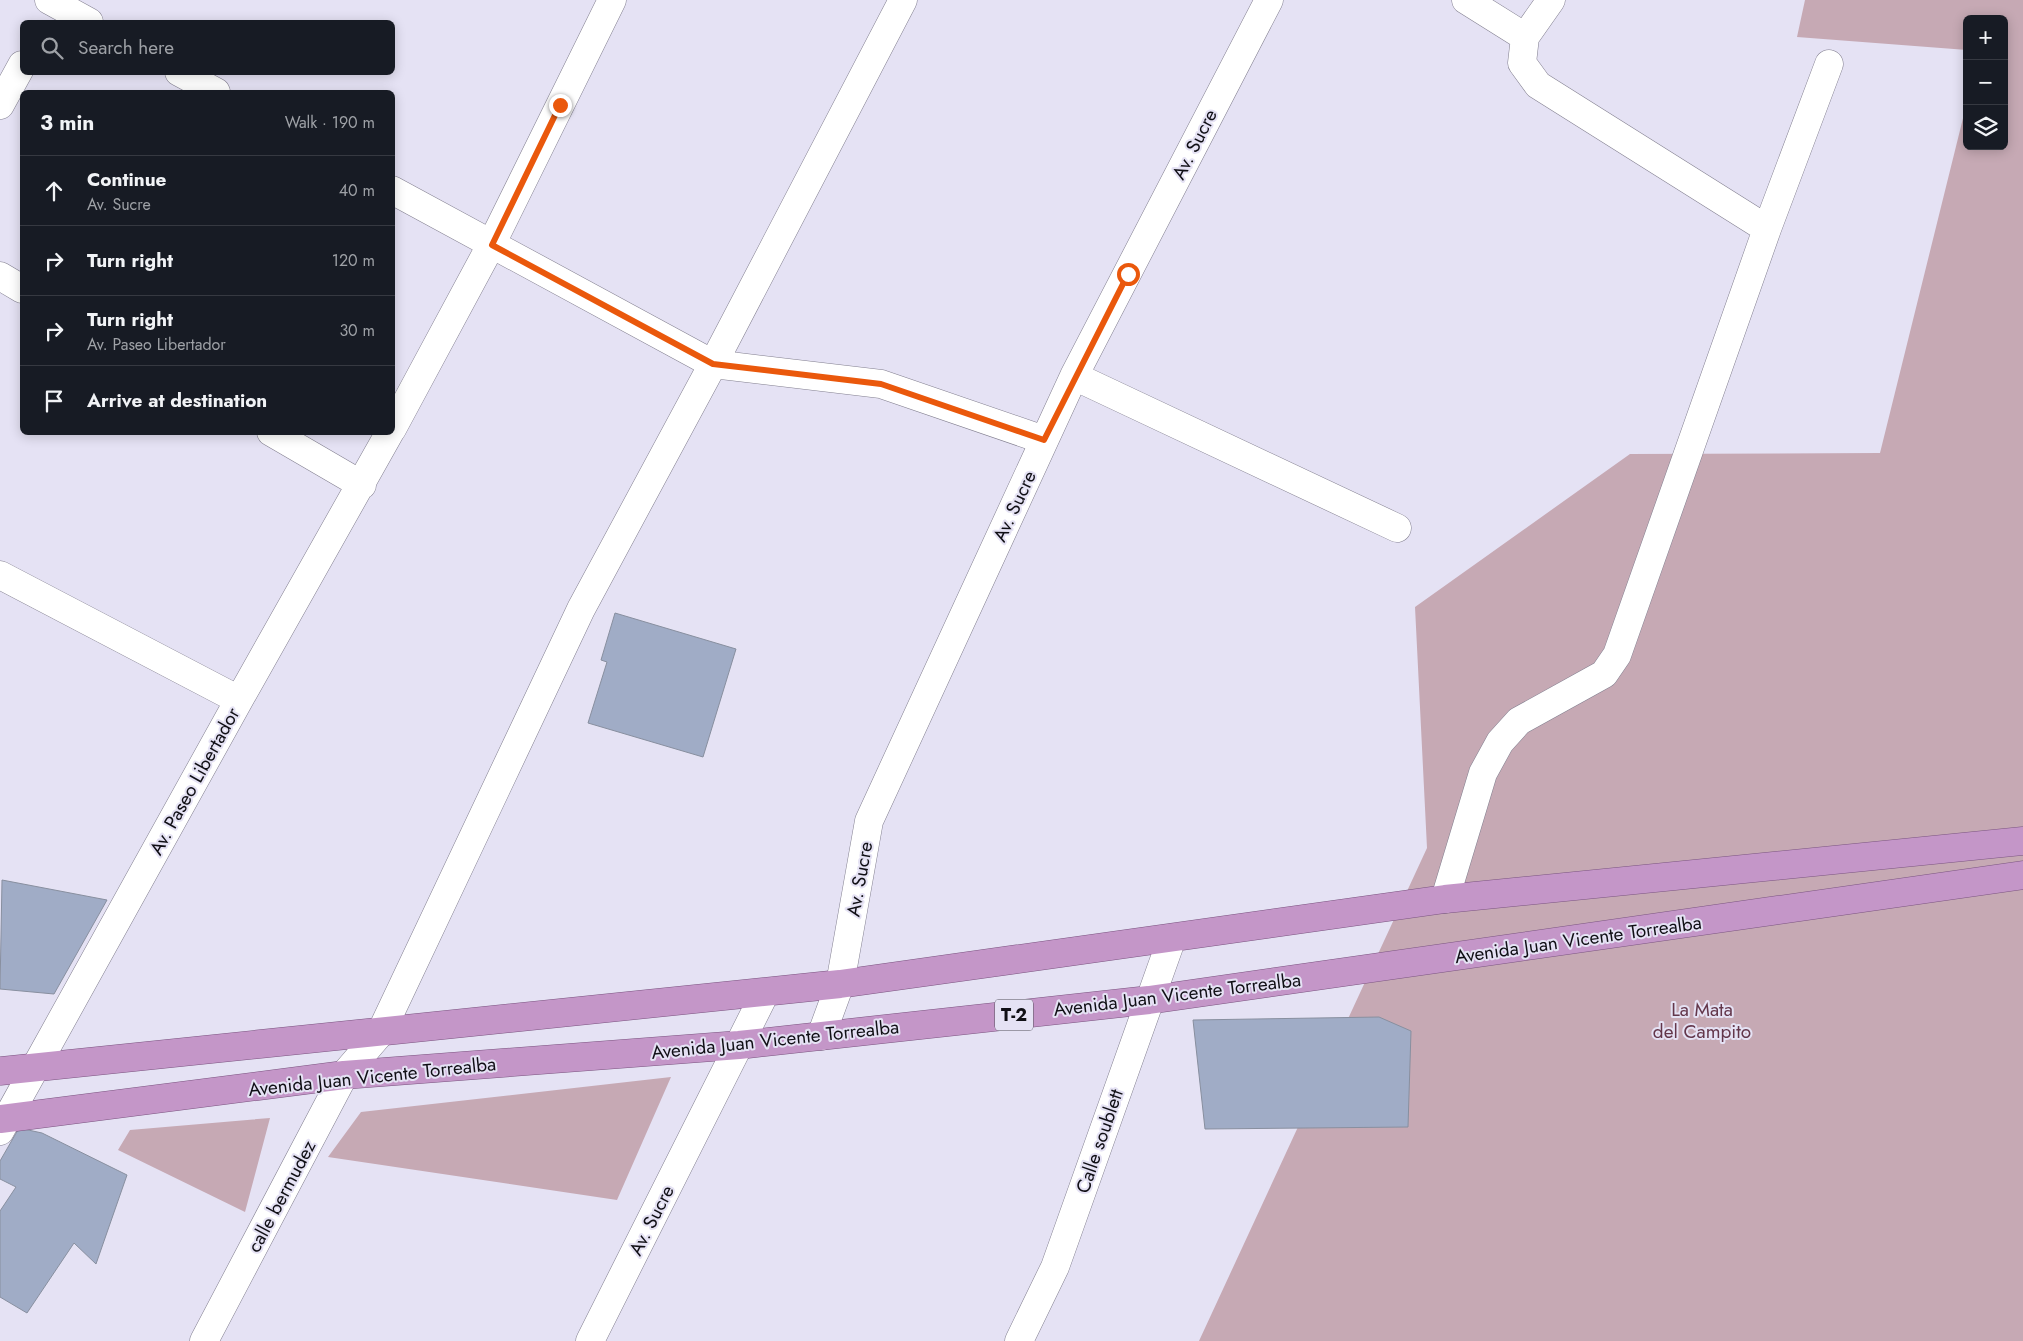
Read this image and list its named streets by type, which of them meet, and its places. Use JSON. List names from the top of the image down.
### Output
{
  "streets": {
    "highway": ["Avenida Juan Vicente Torrealba", "T-2"],
    "street": [
      "Av. Sucre",
      "Av. Paseo Libertador",
      "Calle soublett",
      "calle bermudez"
    ]
  },
  "crossings": [
    ["Av. Sucre", "Avenida Juan Vicente Torrealba"],
    ["Av. Paseo Libertador", "Avenida Juan Vicente Torrealba"],
    ["Avenida Juan Vicente Torrealba", "Calle soublett"],
    ["Avenida Juan Vicente Torrealba", "calle bermudez"]
  ],
  "parks": ["La Mata del Campito"],
  "page": {
    "map_buttons": ["+", "−"],
    "search": "Search here",
    "heading": ["3 min", "Walk · 190 m"],
    "list": [
      ["Continue", "Av. Sucre", "40 m"],
      ["Turn right", "120 m"],
      ["Turn right", "Av. Paseo Libertador", "30 m"],
      "Arrive at destination"
    ]
  }
}
